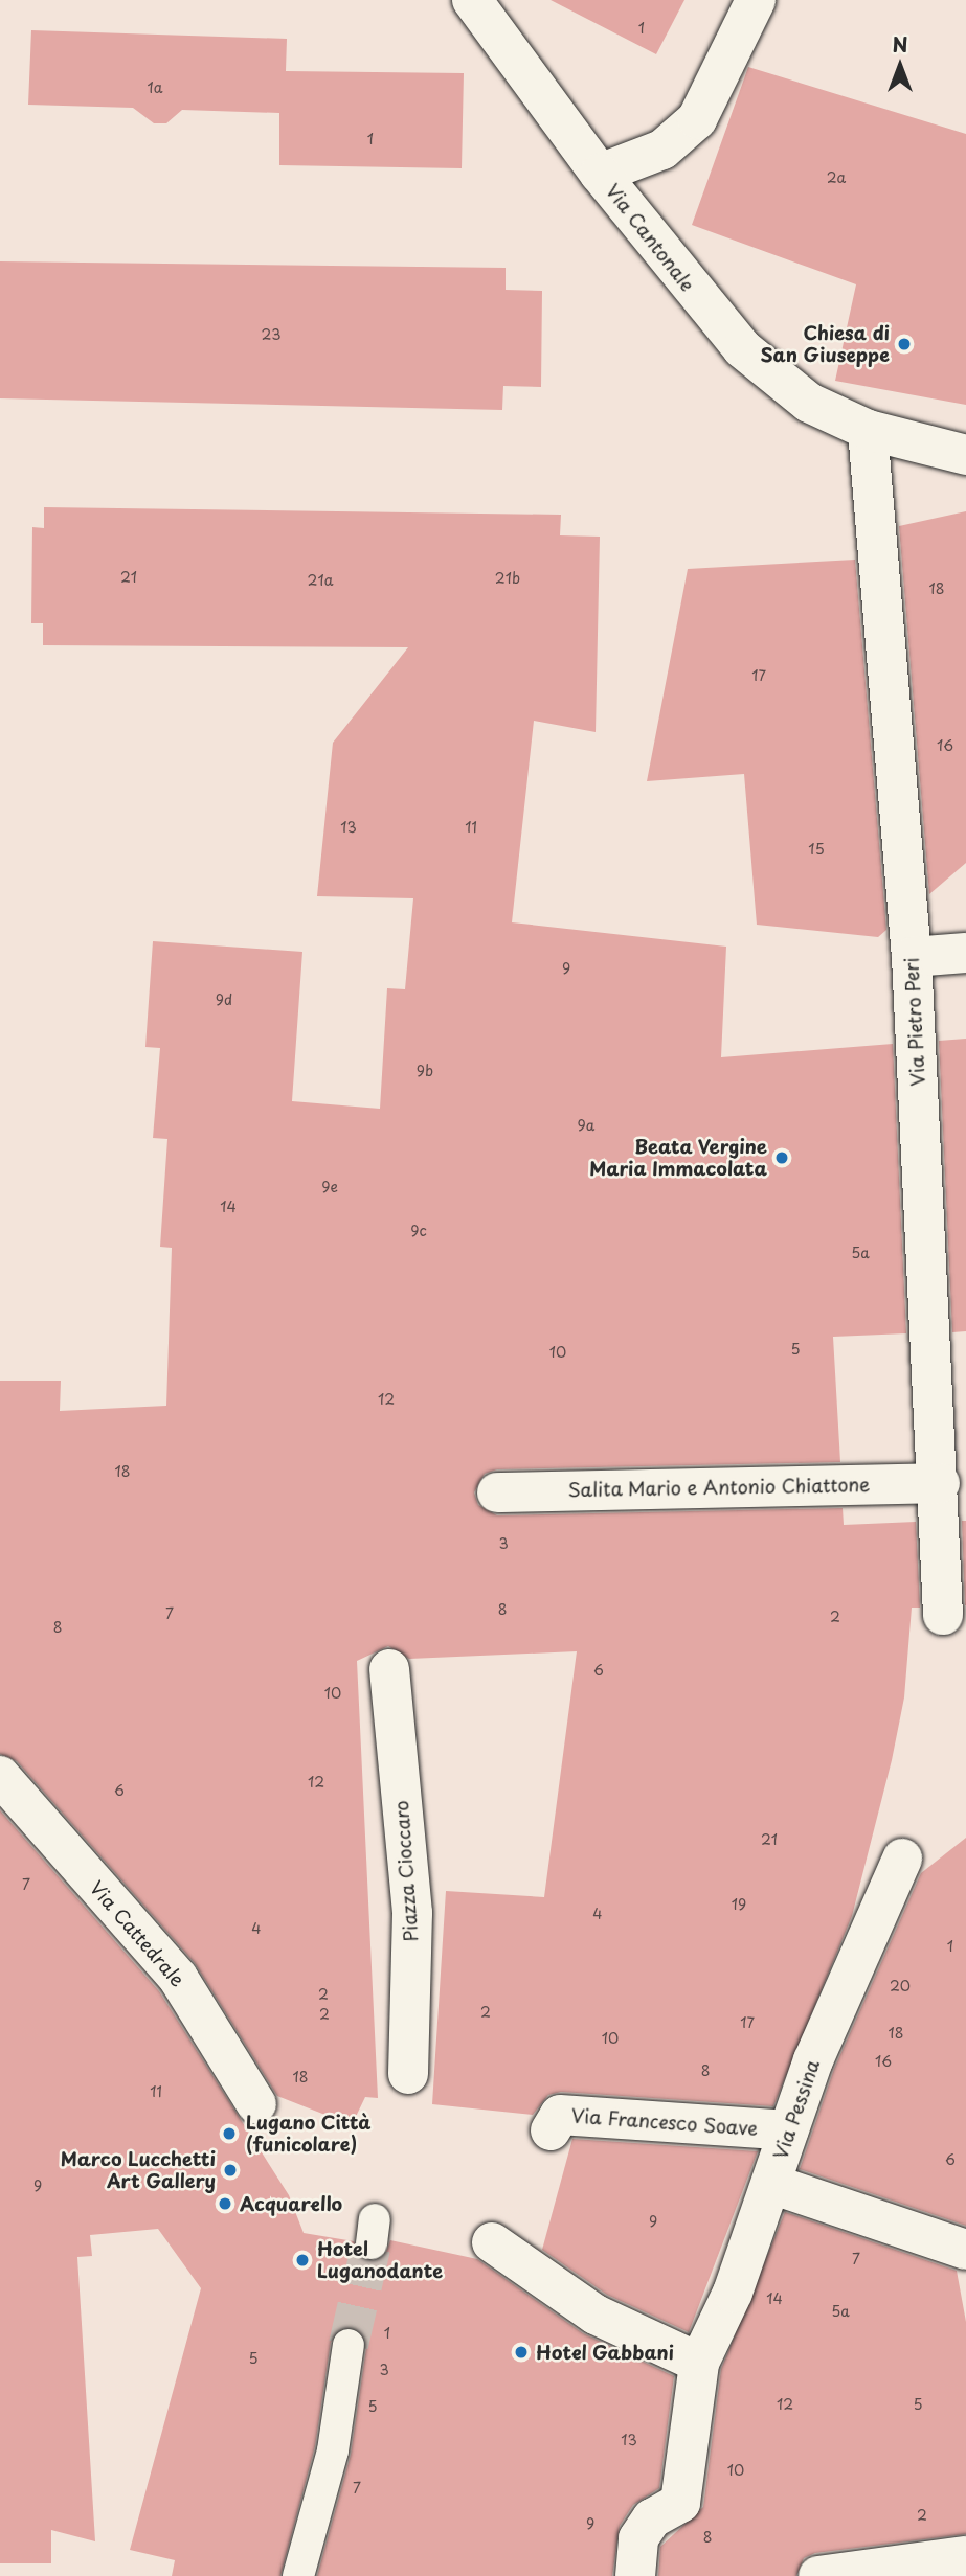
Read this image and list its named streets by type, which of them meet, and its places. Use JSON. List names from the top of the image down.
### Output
{
  "streets": {
    "street": [
      "Via Cantonale",
      "Via Pietro Peri",
      "Salita Mario e Antonio Chiattone",
      "Piazza Cioccaro",
      "Via Cattedrale",
      "Via Pessina",
      "Via Francesco Soave"
    ]
  },
  "crossings": [
    ["Via Cantonale", "Via Pietro Peri"],
    ["Via Pietro Peri", "Salita Mario e Antonio Chiattone"],
    ["Via Pessina", "Via Francesco Soave"]
  ],
  "places": [
    "Chiesa di San Giuseppe",
    "Beata Vergine Maria Immacolata",
    "Lugano Città (funicolare)",
    "Marco Lucchetti Art Gallery",
    "Acquarello",
    "Hotel Luganodante",
    "Hotel Gabbani"
  ],
  "house_numbers": [
    "1",
    "1a",
    "1",
    "2a",
    "23",
    "21",
    "21b",
    "21a",
    "18",
    "17",
    "16",
    "13",
    "11",
    "15",
    "9",
    "9d",
    "9b",
    "9a",
    "9e",
    "14",
    "9c",
    "5a",
    "5",
    "10",
    "12",
    "18",
    "3",
    "8",
    "7",
    "2",
    "8",
    "6",
    "10",
    "12",
    "6",
    "21",
    "7",
    "19",
    "4",
    "4",
    "1",
    "20",
    "2",
    "2",
    "2",
    "17",
    "18",
    "10",
    "16",
    "8",
    "18",
    "11",
    "6",
    "9",
    "9",
    "7",
    "14",
    "5a",
    "1",
    "5",
    "3",
    "12",
    "5",
    "5",
    "13",
    "10",
    "7",
    "2",
    "9",
    "8"
  ],
  "north": "top"
}
